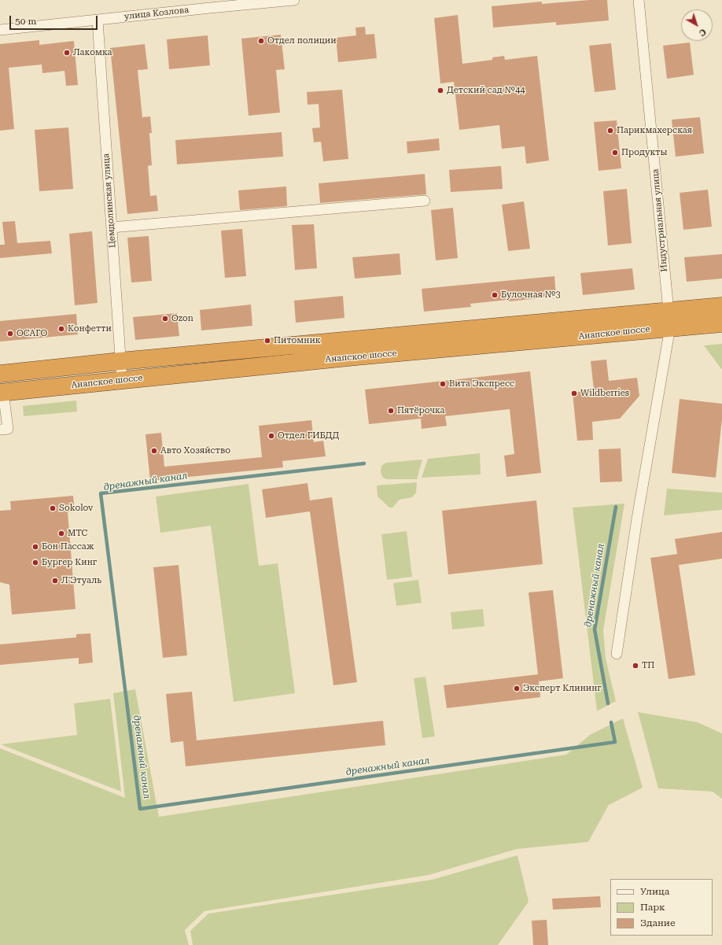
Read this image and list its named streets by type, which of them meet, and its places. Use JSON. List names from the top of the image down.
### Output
{
  "streets": {
    "highway": ["Анапское шоссе"],
    "street": ["улица Козлова", "Цемдолинская улица", "Индустриальная улица"]
  },
  "crossings": [
    ["улица Козлова", "Цемдолинская улица"],
    ["Цемдолинская улица", "Анапское шоссе"],
    ["Индустриальная улица", "Анапское шоссе"]
  ],
  "water": ["дренажный канал"],
  "places": [
    "Отдел полиции",
    "Лакомка",
    "Детский сад №44",
    "Парикмахерская",
    "Продукты",
    "Булочная №3",
    "Ozon",
    "Конфетти",
    "ОСАГО",
    "Питомник",
    "Вита Экспресс",
    "Wildberries",
    "Пятёрочка",
    "Отдел ГИБДД",
    "Авто Хозяйство",
    "Sokolov",
    "МТС",
    "Бон Пассаж",
    "Бургер Кинг",
    "Л'Этуаль",
    "ТП",
    "Эксперт Клининг"
  ],
  "legend": ["Улица", "Парк", "Здание"],
  "scale_bar": "50 m",
  "north": "bottom right"
}
